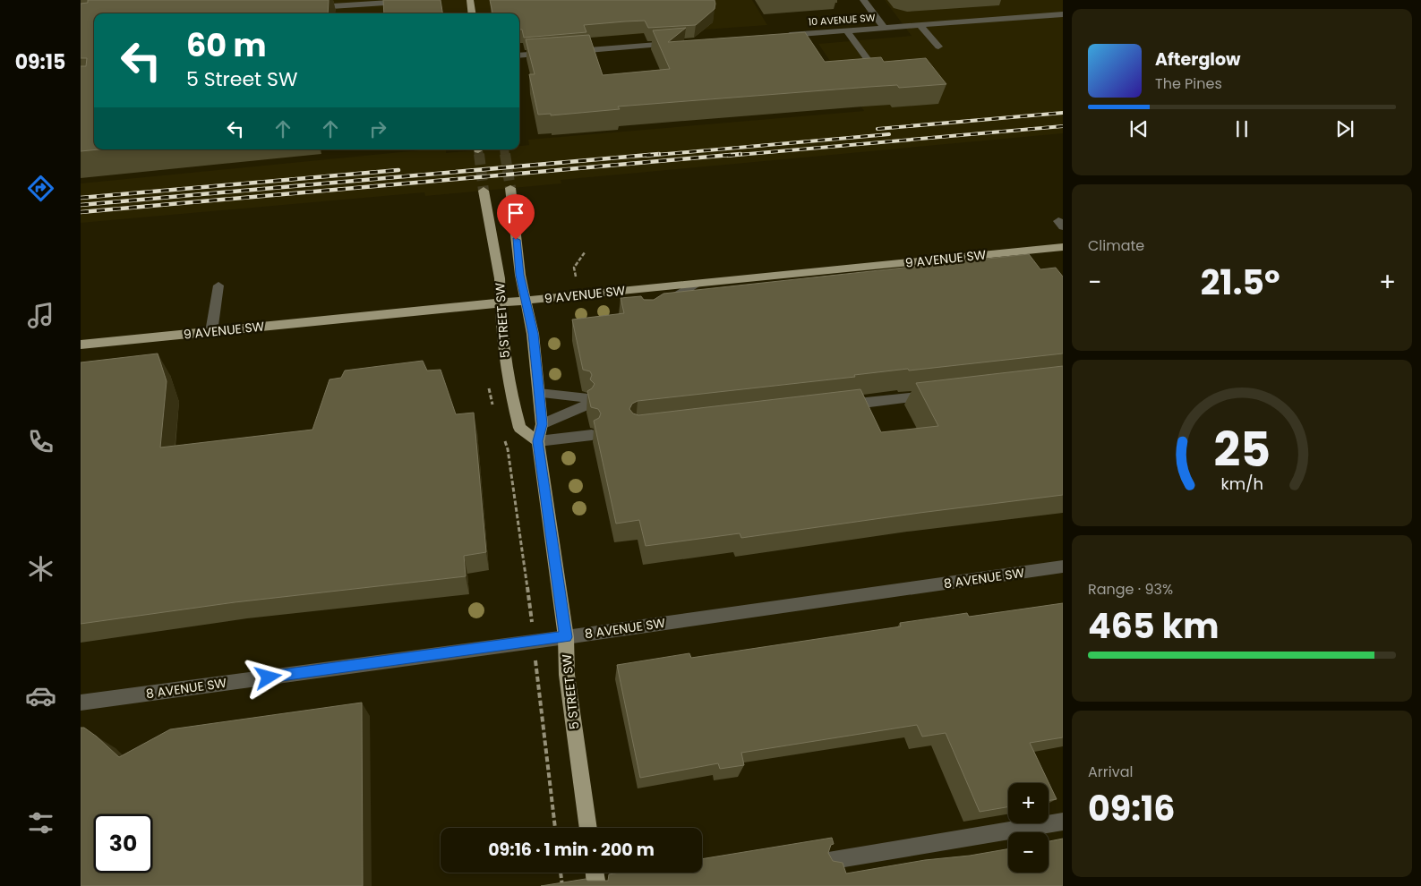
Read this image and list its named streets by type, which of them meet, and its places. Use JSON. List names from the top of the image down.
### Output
{
  "streets": {
    "main road": ["9 AVENUE SW", "5 STREET SW"],
    "street": ["10 AVENUE SW", "8 AVENUE SW"]
  },
  "crossings": [
    ["9 AVENUE SW", "5 STREET SW"],
    ["5 STREET SW", "8 AVENUE SW"]
  ],
  "page": {
    "tabs": "09:15",
    "turn": ["60 m", "5 Street SW"],
    "song": ["Afterglow", "The Pines"],
    "tile": [
      "Climate",
      ["Range · 93%", "465 km"],
      ["Arrival", "09:16"]
    ],
    "heat": ["−", "21.5°", "+"],
    "map_buttons": ["+", "−"],
    "limit": "30",
    "trip": "09:16 · 1 min · 200 m",
    "gauge": ["25", "km/h"]
  }
}
